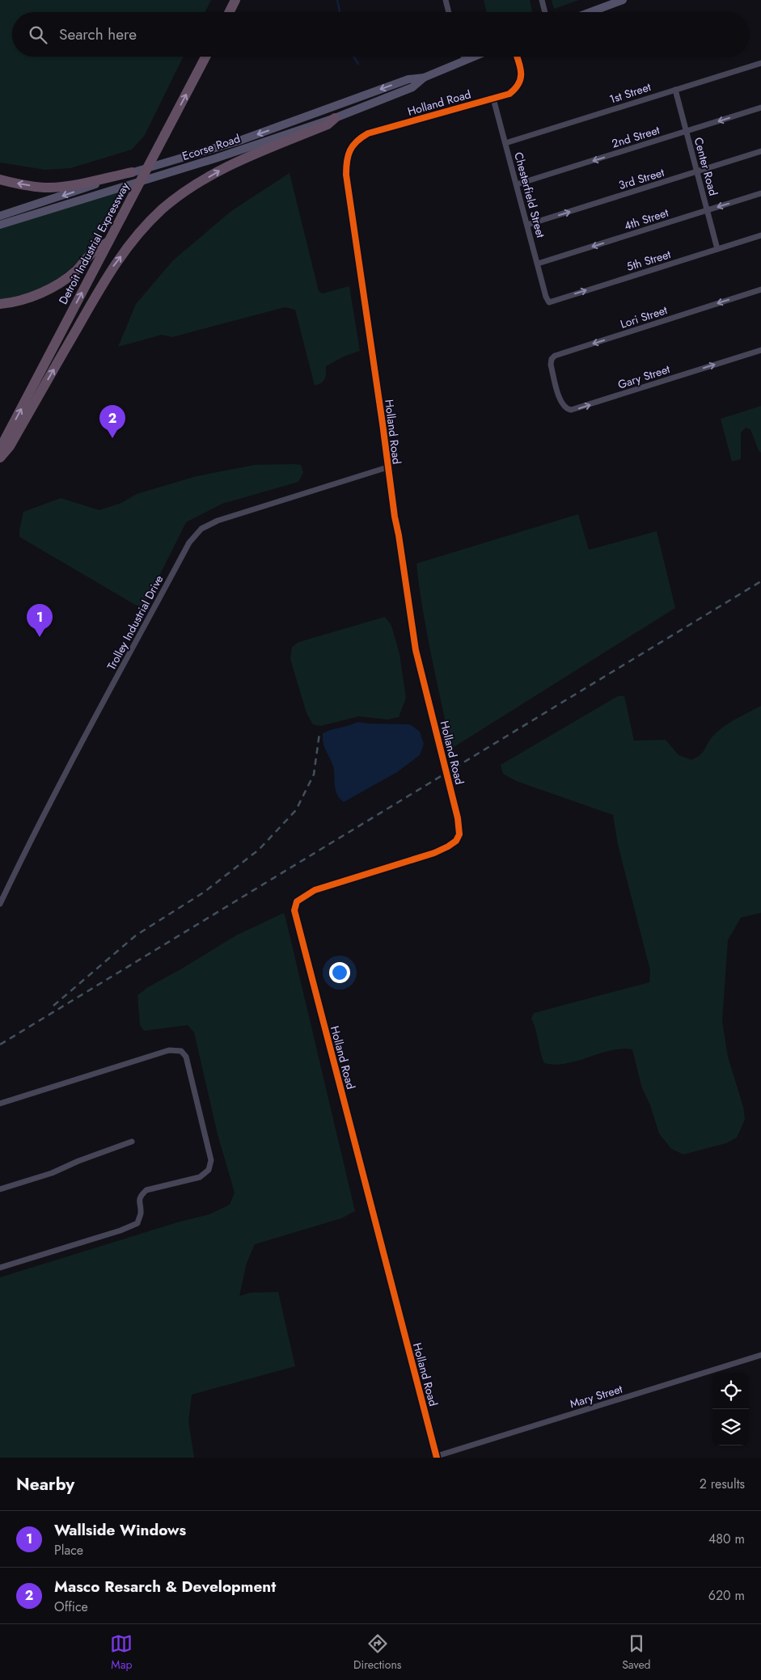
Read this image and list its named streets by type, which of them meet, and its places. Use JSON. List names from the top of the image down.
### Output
{
  "streets": {
    "highway": ["Detroit Industrial Expressway"],
    "main road": ["Ecorse Road"],
    "street": [
      "1st Street",
      "Holland Road",
      "2nd Street",
      "Center Road",
      "3rd Street",
      "Chesterfield Street",
      "4th Street",
      "5th Street",
      "Lori Street",
      "Gary Street",
      "Trolley Industrial Drive",
      "Mary Street"
    ]
  },
  "crossings": [
    ["1st Street", "Center Road"],
    ["1st Street", "Chesterfield Street"],
    ["Holland Road", "Chesterfield Street"],
    ["Holland Road", "Trolley Industrial Drive"],
    ["Holland Road", "Mary Street"],
    ["2nd Street", "Center Road"],
    ["2nd Street", "Chesterfield Street"],
    ["Center Road", "3rd Street"],
    ["Center Road", "4th Street"],
    ["Center Road", "5th Street"],
    ["3rd Street", "Chesterfield Street"],
    ["Chesterfield Street", "4th Street"],
    ["Chesterfield Street", "5th Street"],
    ["Lori Street", "Gary Street"]
  ],
  "one_way": [
    "2nd Street",
    "3rd Street",
    "4th Street",
    "5th Street",
    "Lori Street",
    "Gary Street"
  ],
  "page": {
    "search": "Search here",
    "pins": ["2", "1"],
    "heading": ["Nearby", "2 results"],
    "list": [
      {
        "mark": "1",
        "name": "Wallside Windows",
        "note": "Place",
        "value": "480 m"
      },
      {
        "mark": "2",
        "name": "Masco Resarch & Development",
        "note": "Office",
        "value": "620 m"
      }
    ],
    "nav": ["Map", "Directions", "Saved"]
  }
}
